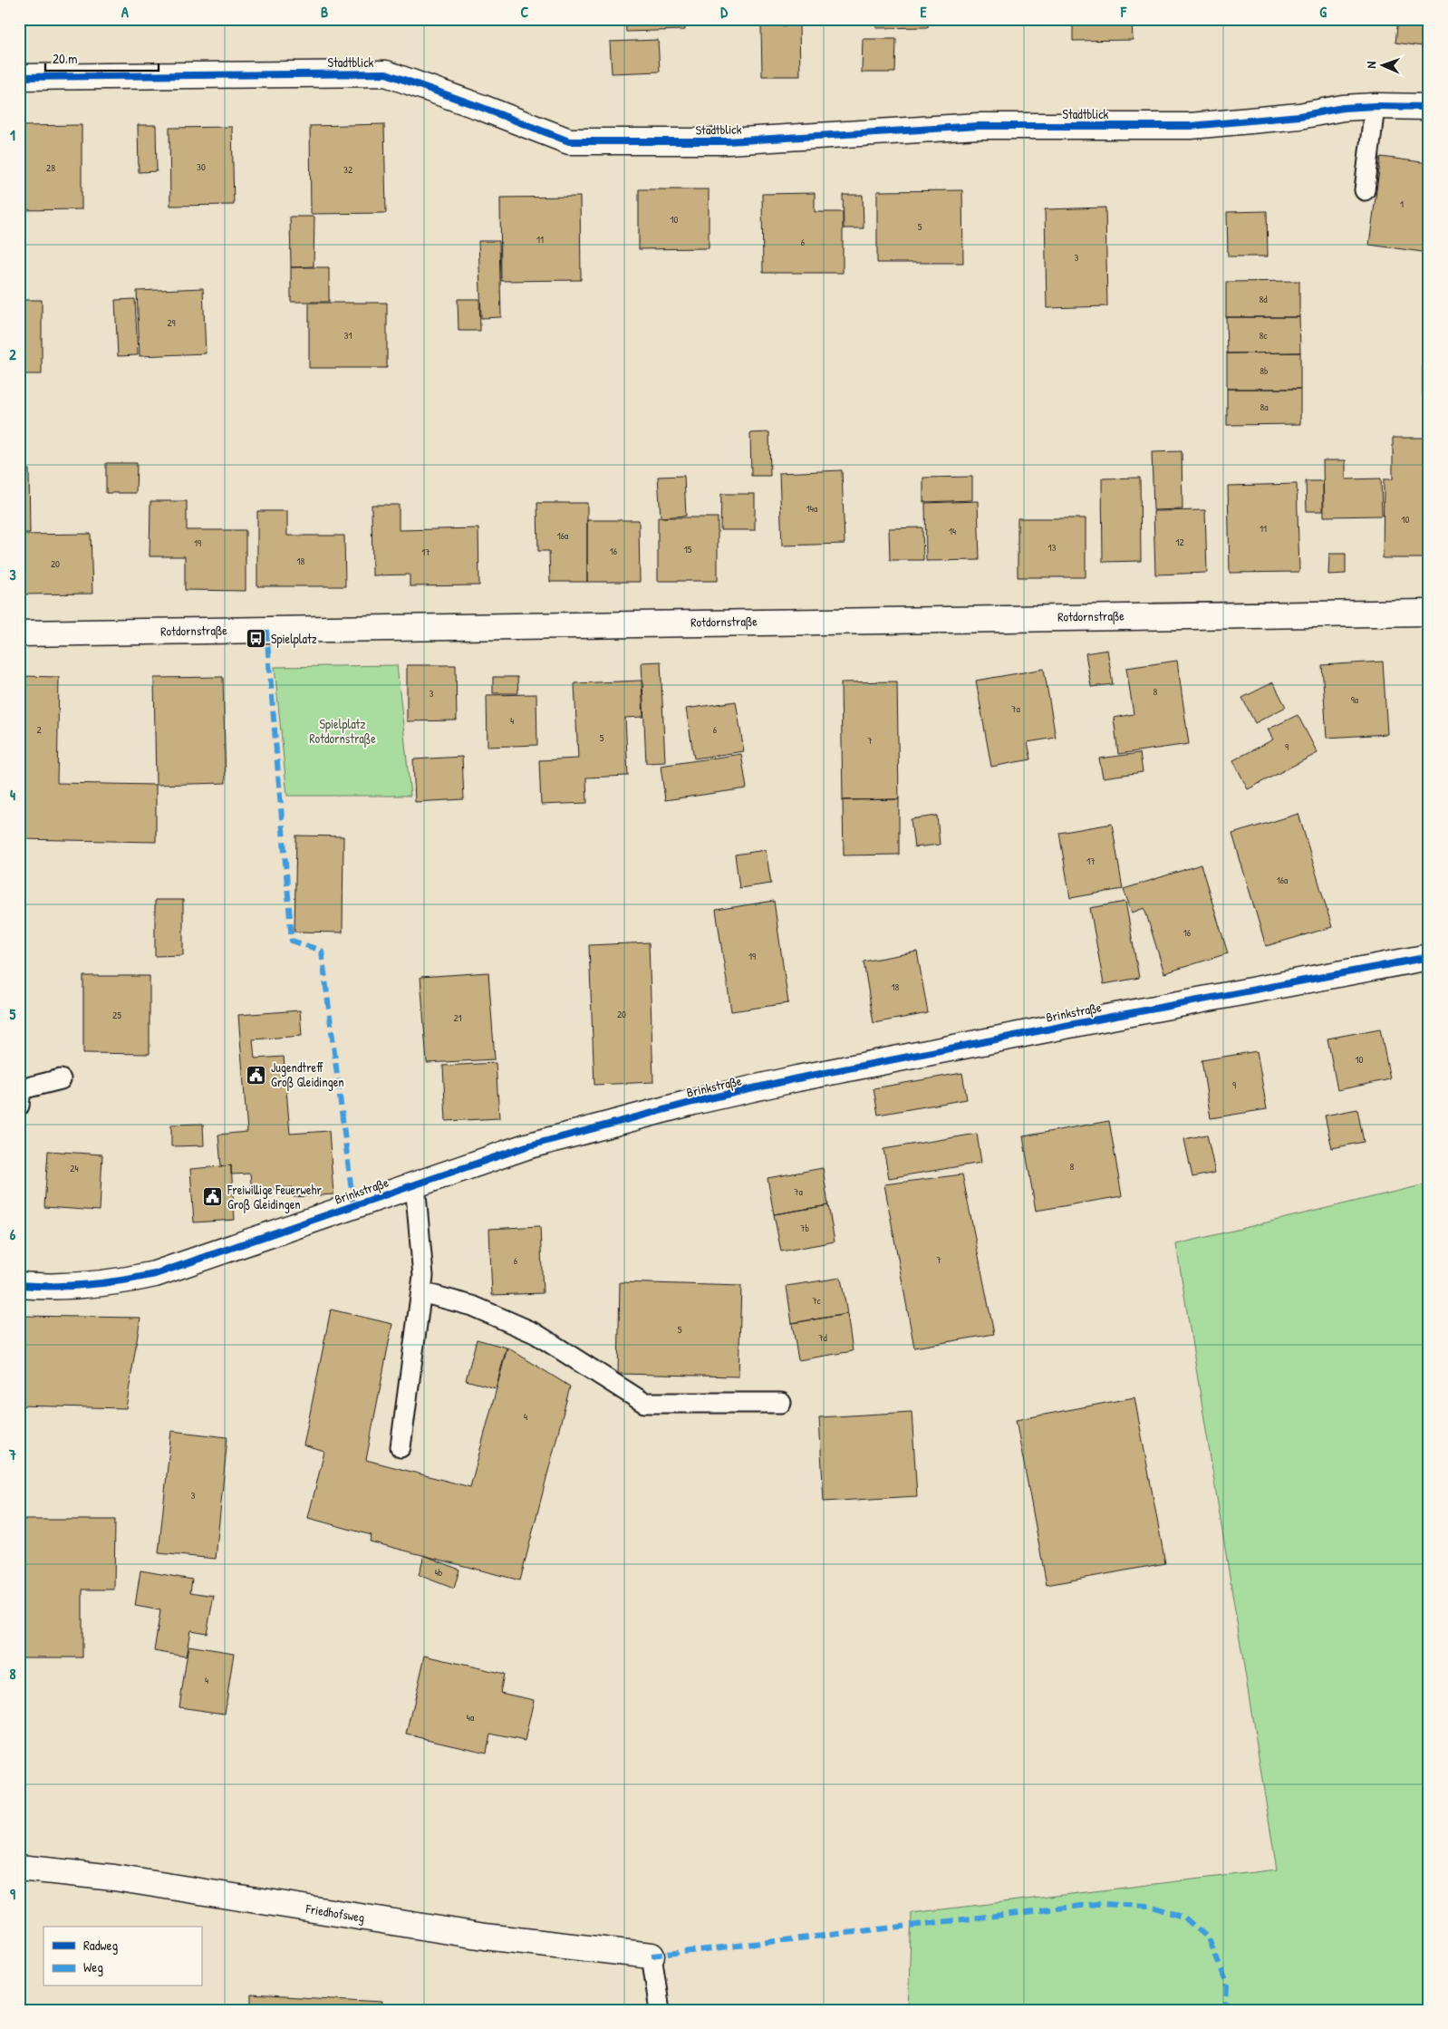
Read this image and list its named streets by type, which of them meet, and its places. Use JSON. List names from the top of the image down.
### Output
{
  "streets": {
    "street": [
      "Stadtblick",
      "Rotdornstraße",
      "Brinkstraße",
      "Friedhofsweg"
    ]
  },
  "parks": ["Spielplatz Rotdornstraße"],
  "places": {
    "bus stop": ["Spielplatz"],
    "public building": ["Jugendtreff Groß Gleidingen", "Freiwillige Feuerwehr Groß Gleidingen"]
  },
  "house_numbers": [
    "30",
    "28",
    "32",
    "1",
    "10",
    "5",
    "11",
    "6",
    "3",
    "8d",
    "29",
    "31",
    "8c",
    "8b",
    "8a",
    "14a",
    "10",
    "11",
    "14",
    "16a",
    "12",
    "19",
    "13",
    "15",
    "16",
    "17",
    "18",
    "20",
    "8",
    "3",
    "9a",
    "7a",
    "4",
    "2",
    "6",
    "5",
    "7",
    "9",
    "17",
    "16a",
    "16",
    "19",
    "18",
    "20",
    "25",
    "21",
    "10",
    "9",
    "8",
    "24",
    "7a",
    "7b",
    "7",
    "6",
    "7c",
    "5",
    "7d",
    "4",
    "3",
    "4b",
    "4",
    "4a"
  ],
  "legend": ["Radweg", "Weg"],
  "scale_bar": "20 m",
  "north": "left",
  "grid": {
    "columns": [
      "A",
      "B",
      "C",
      "D",
      "E",
      "F",
      "G"
    ],
    "rows": [
      "1",
      "2",
      "3",
      "4",
      "5",
      "6",
      "7",
      "8",
      "9"
    ]
  }
}
